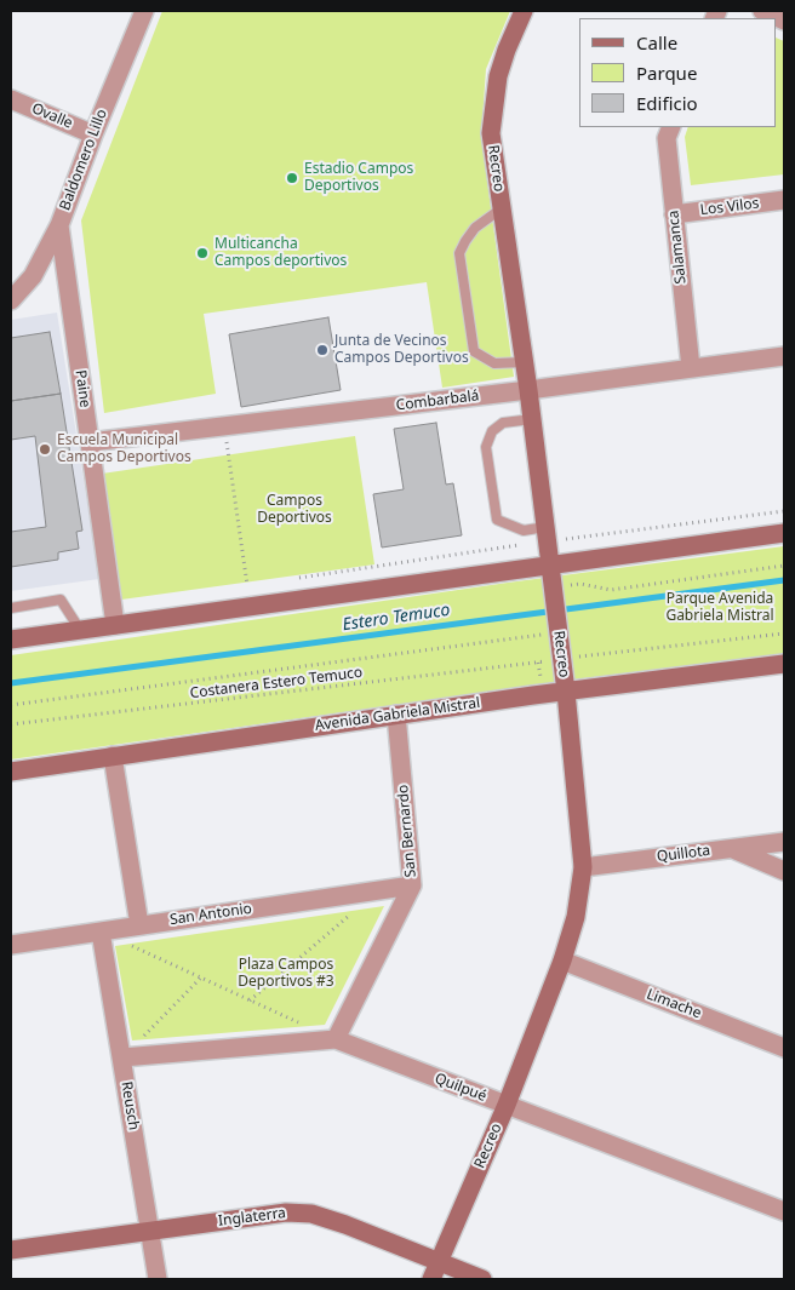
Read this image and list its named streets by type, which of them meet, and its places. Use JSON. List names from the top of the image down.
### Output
{
  "streets": {
    "street": [
      "Ovalle",
      "Baldomero Lillo",
      "Recreo",
      "Los Vilos",
      "Salamanca",
      "Paine",
      "Combarbalá",
      "Avenida Gabriela Mistral",
      "San Bernardo",
      "Quillota",
      "San Antonio",
      "Limache",
      "Quilpué",
      "Reusch",
      "Inglaterra"
    ],
    "path": ["Costanera Estero Temuco"]
  },
  "crossings": [
    ["Ovalle", "Baldomero Lillo"],
    ["Baldomero Lillo", "Paine"],
    ["Recreo", "Combarbalá"],
    ["Recreo", "Avenida Gabriela Mistral"],
    ["Recreo", "Quillota"],
    ["Recreo", "Limache"],
    ["Recreo", "Quilpué"],
    ["Recreo", "Inglaterra"],
    ["Los Vilos", "Salamanca"],
    ["Salamanca", "Combarbalá"],
    ["Paine", "Combarbalá"],
    ["Avenida Gabriela Mistral", "San Bernardo"],
    ["San Bernardo", "San Antonio"],
    ["San Bernardo", "Quilpué"],
    ["San Antonio", "Reusch"],
    ["Quilpué", "Reusch"],
    ["Reusch", "Inglaterra"]
  ],
  "water": ["Estero Temuco"],
  "parks": ["Campos Deportivos", "Parque Avenida Gabriela Mistral", "Plaza Campos Deportivos #3"],
  "places": [
    "Estadio Campos Deportivos",
    "Multicancha Campos deportivos",
    "Junta de Vecinos Campos Deportivos",
    "Escuela Municipal Campos Deportivos"
  ],
  "legend": ["Calle", "Parque", "Edificio"]
}
